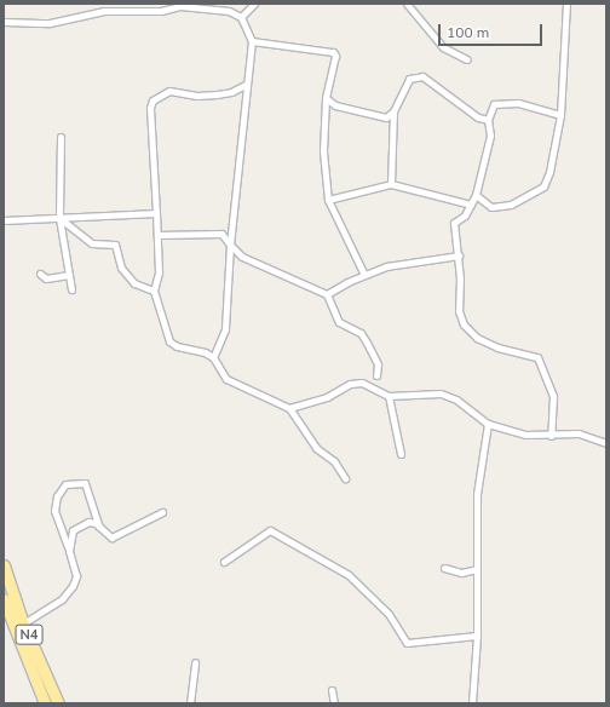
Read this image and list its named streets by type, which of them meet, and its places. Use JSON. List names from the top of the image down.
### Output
{
  "streets": {
    "highway": ["N4"]
  },
  "scale_bar": "100 m"
}
